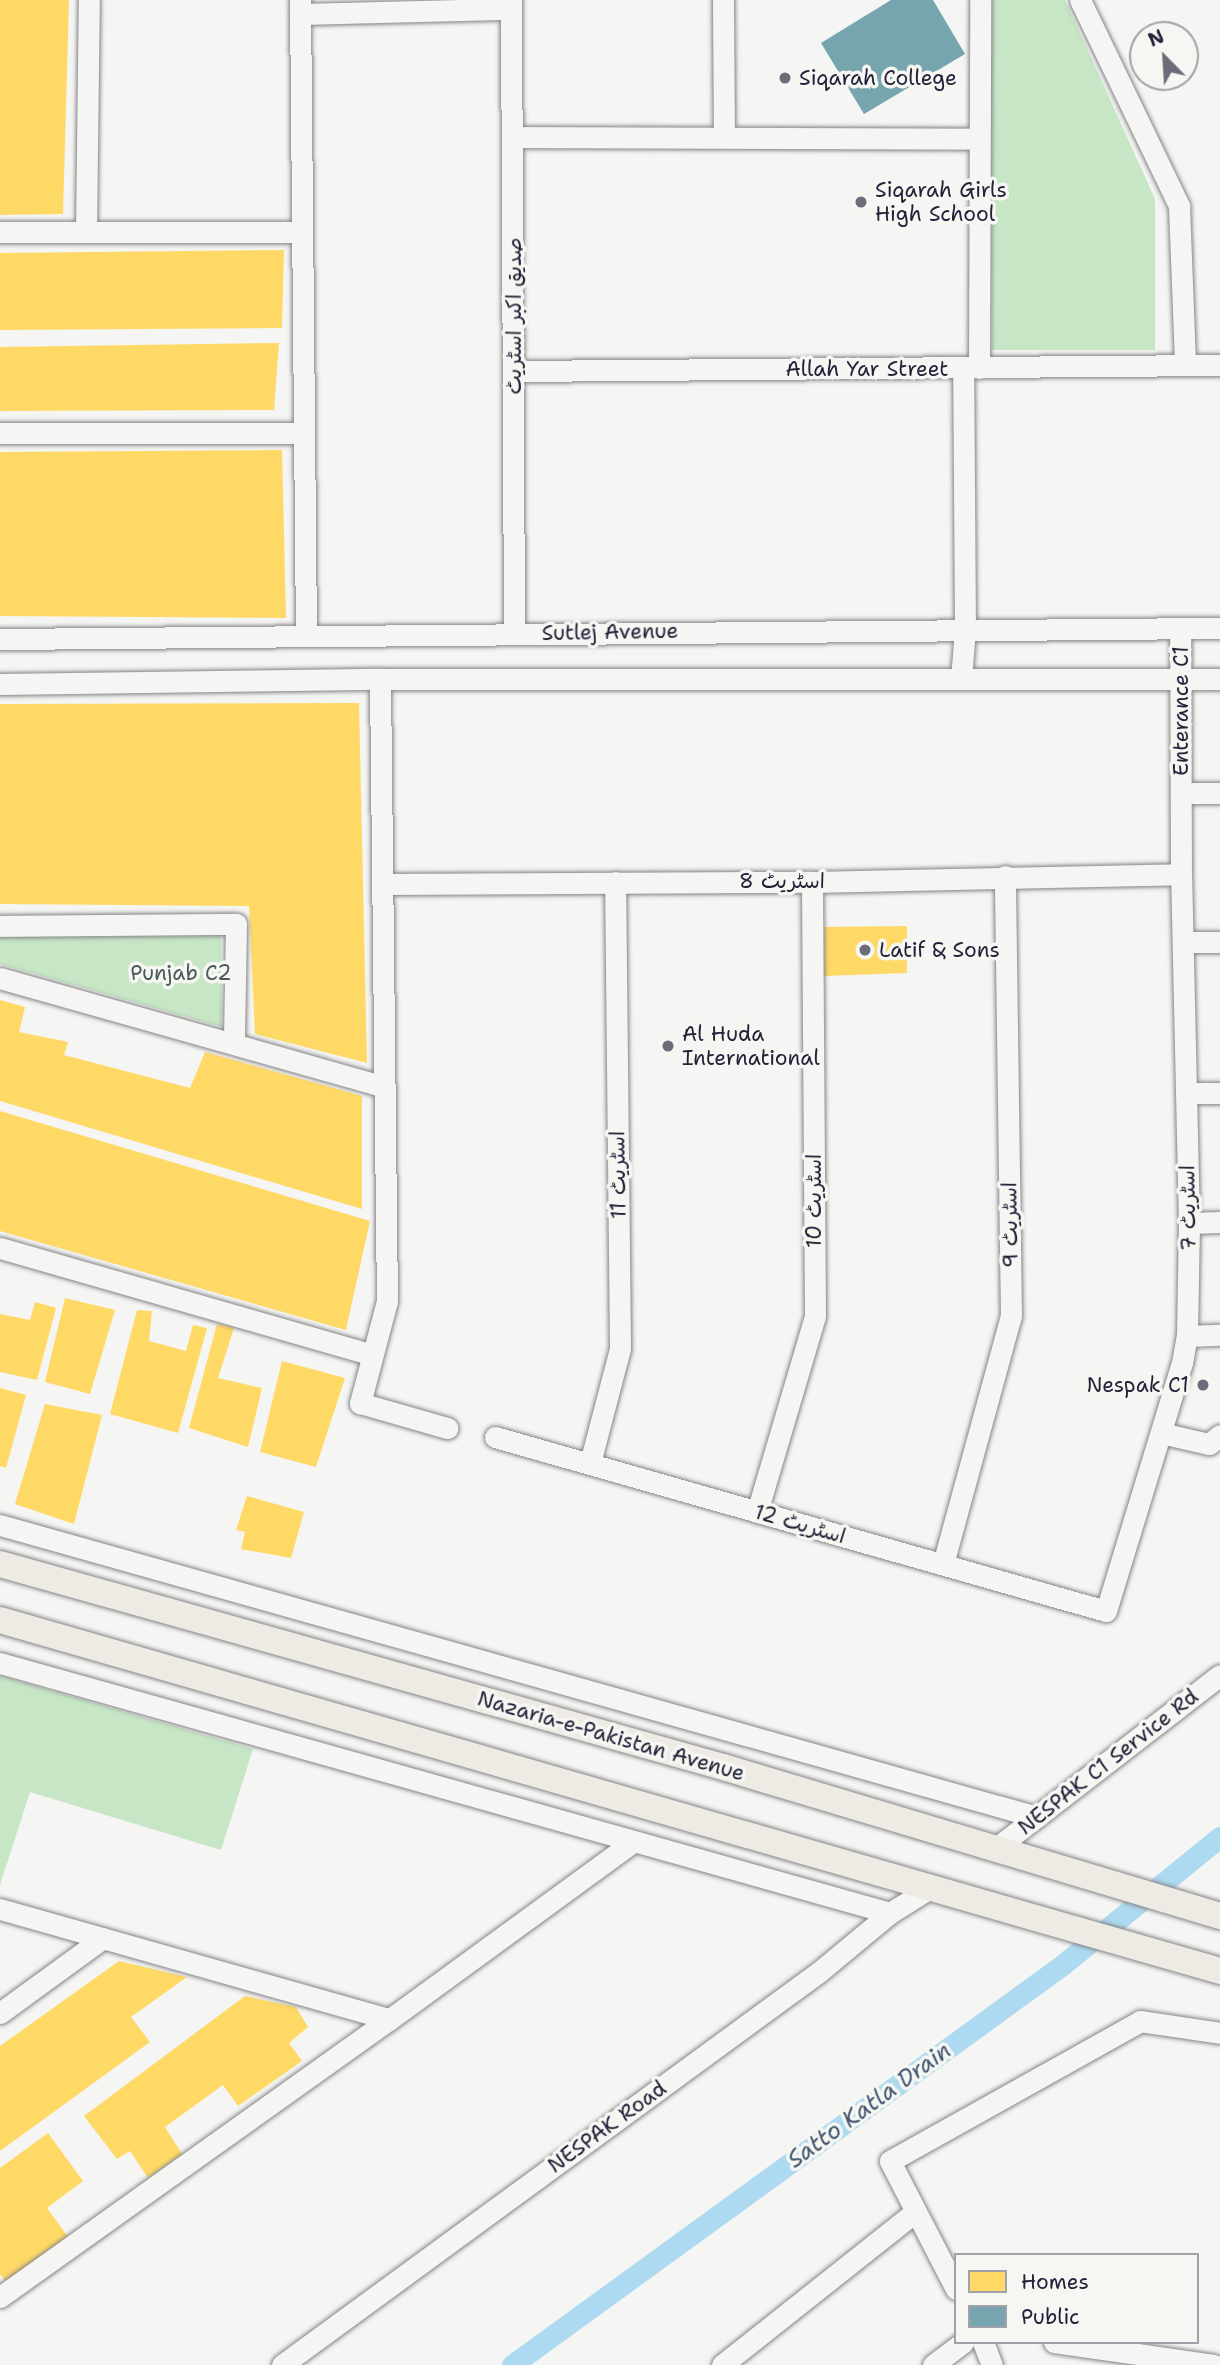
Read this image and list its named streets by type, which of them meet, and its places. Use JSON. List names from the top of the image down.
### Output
{
  "streets": {
    "main road": ["Nazaria-e-Pakistan Avenue"],
    "street": [
      "صدیق اکبر اسٹریٹ",
      "Allah Yar Street",
      "Sutlej Avenue",
      "Enterance C1",
      "اسٹریٹ 8",
      "اسٹریٹ 11",
      "اسٹریٹ 10",
      "اسٹریٹ 7",
      "اسٹریٹ 9",
      "اسٹریٹ 12",
      "NESPAK C1 Service Rd",
      "NESPAK Road"
    ]
  },
  "crossings": [
    ["صدیق اکبر اسٹریٹ", "Allah Yar Street"],
    ["صدیق اکبر اسٹریٹ", "Sutlej Avenue"],
    ["Sutlej Avenue", "Enterance C1"],
    ["Enterance C1", "اسٹریٹ 7"],
    ["اسٹریٹ 8", "اسٹریٹ 11"],
    ["اسٹریٹ 8", "اسٹریٹ 10"],
    ["اسٹریٹ 8", "اسٹریٹ 7"],
    ["اسٹریٹ 8", "اسٹریٹ 9"],
    ["اسٹریٹ 11", "اسٹریٹ 12"],
    ["اسٹریٹ 10", "اسٹریٹ 12"],
    ["اسٹریٹ 7", "اسٹریٹ 12"],
    ["اسٹریٹ 9", "اسٹریٹ 12"],
    ["Nazaria-e-Pakistan Avenue", "NESPAK C1 Service Rd"]
  ],
  "water": ["Satto Katla Drain"],
  "parks": ["Punjab C2"],
  "places": [
    "Siqarah College",
    "Siqarah Girls High School",
    "Latif & Sons",
    "Al Huda International",
    "Nespak C1"
  ],
  "legend": ["Homes", "Public"],
  "north": "top left"
}
